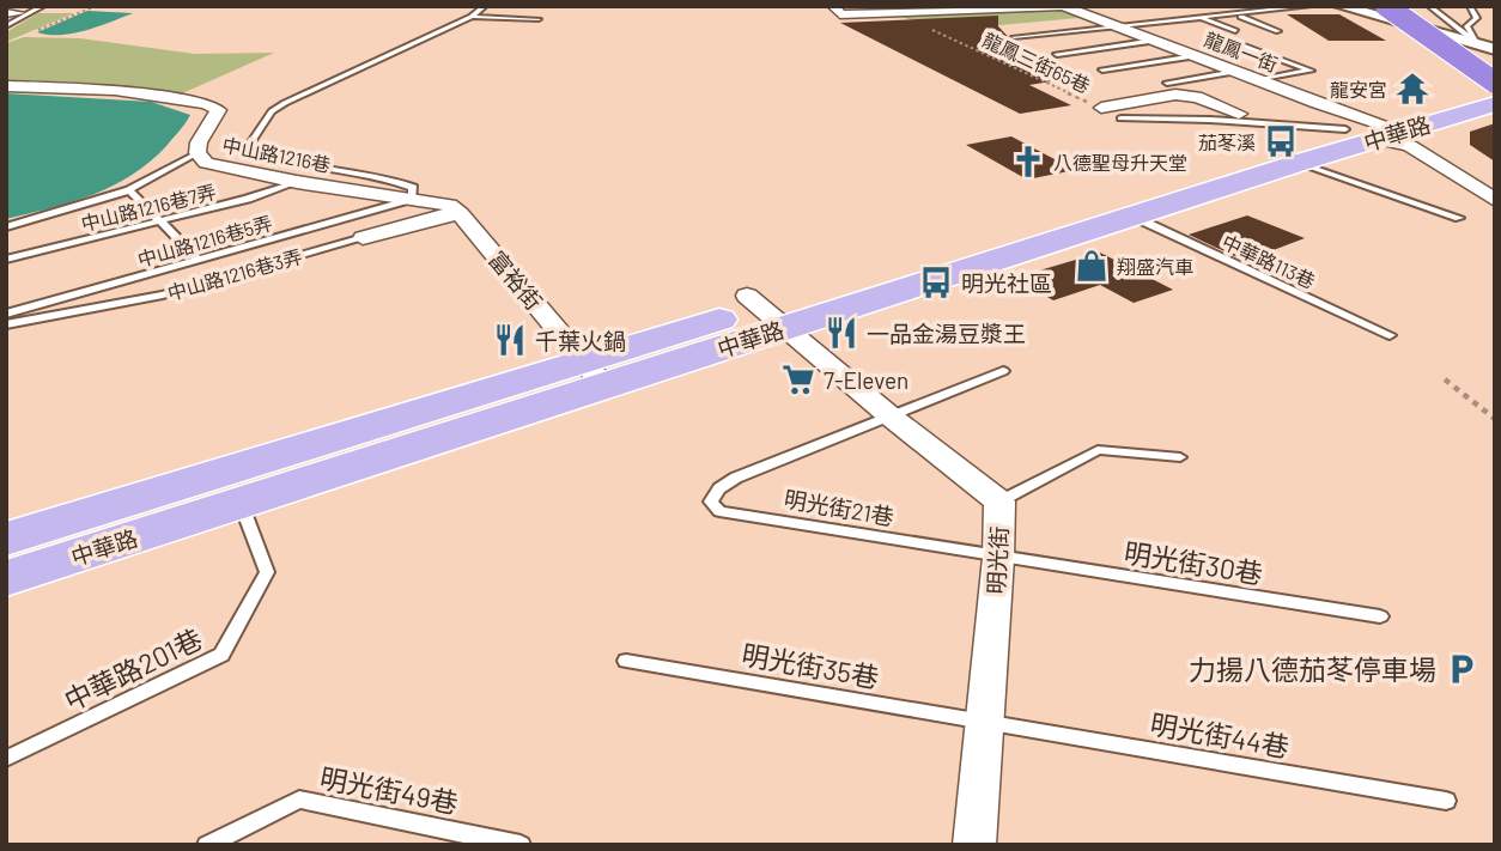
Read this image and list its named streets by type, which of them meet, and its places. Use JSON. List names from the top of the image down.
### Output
{
  "streets": {
    "main road": ["中華路"],
    "street": [
      "龍鳳一街",
      "中山路1216巷",
      "中山路1216巷3弄",
      "富裕街",
      "明光街"
    ],
    "lane": [
      "中山路1216巷7弄",
      "中山路1216巷5弄",
      "中華路113巷",
      "明光街21巷",
      "明光街30巷",
      "明光街35巷",
      "中華路201巷",
      "明光街44巷",
      "明光街49巷"
    ],
    "path": ["龍鳳三街65巷"]
  },
  "crossings": [
    ["龍鳳一街", "中華路"],
    ["中華路", "中華路113巷"],
    ["中華路", "富裕街"],
    ["中華路", "明光街"],
    ["中華路", "中華路201巷"],
    ["中山路1216巷", "中山路1216巷7弄"],
    ["中山路1216巷", "中山路1216巷5弄"],
    ["中山路1216巷3弄", "富裕街"],
    ["明光街21巷", "明光街"],
    ["明光街21巷", "明光街30巷"],
    ["明光街", "明光街30巷"],
    ["明光街", "明光街35巷"],
    ["明光街", "明光街44巷"],
    ["明光街35巷", "明光街44巷"]
  ],
  "places": {
    "temple": ["龍安宮"],
    "bus stop": ["茄苳溪", "明光社區"],
    "church": ["八德聖母升天堂"],
    "shop": ["翔盛汽車"],
    "restaurant": ["一品金湯豆漿王", "千葉火鍋"],
    "supermarket": ["7-Eleven"],
    "parking": ["力揚八德茄苳停車場"]
  }
}
